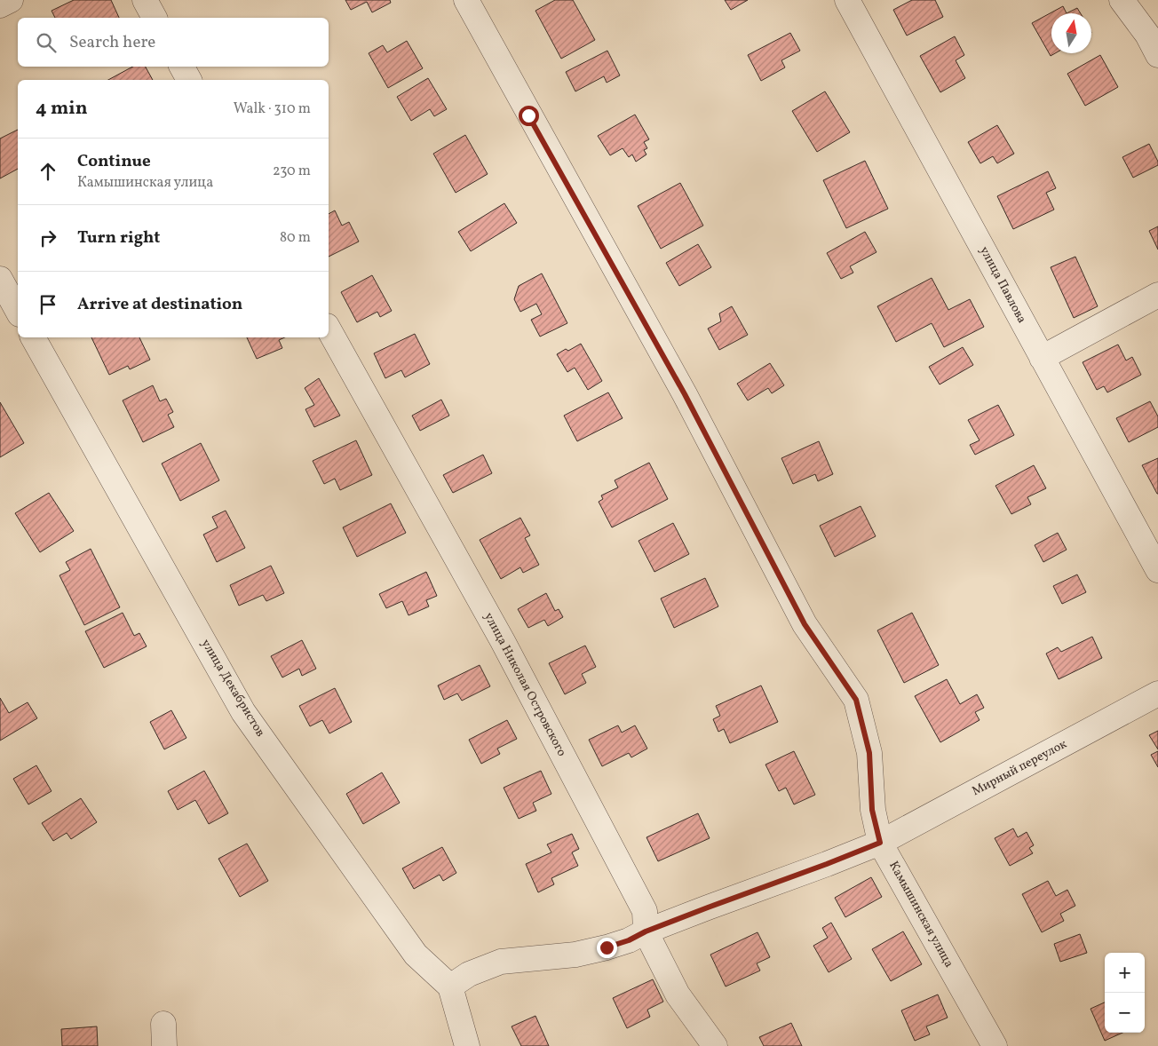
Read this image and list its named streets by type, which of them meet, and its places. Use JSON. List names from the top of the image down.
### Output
{
  "streets": {
    "street": [
      "улица Павлова",
      "улица Николая Островского",
      "улица Декабристов",
      "Мирный переулок",
      "Камышинская улица"
    ]
  },
  "crossings": [
    ["улица Николая Островского", "Мирный переулок"],
    ["улица Декабристов", "Мирный переулок"],
    ["Мирный переулок", "Камышинская улица"]
  ],
  "north": "top",
  "page": {
    "search": "Search here",
    "heading": ["4 min", "Walk · 310 m"],
    "list": [
      ["Continue", "Камышинская улица", "230 m"],
      ["Turn right", "80 m"],
      "Arrive at destination"
    ],
    "map_buttons": ["+", "−"]
  }
}
